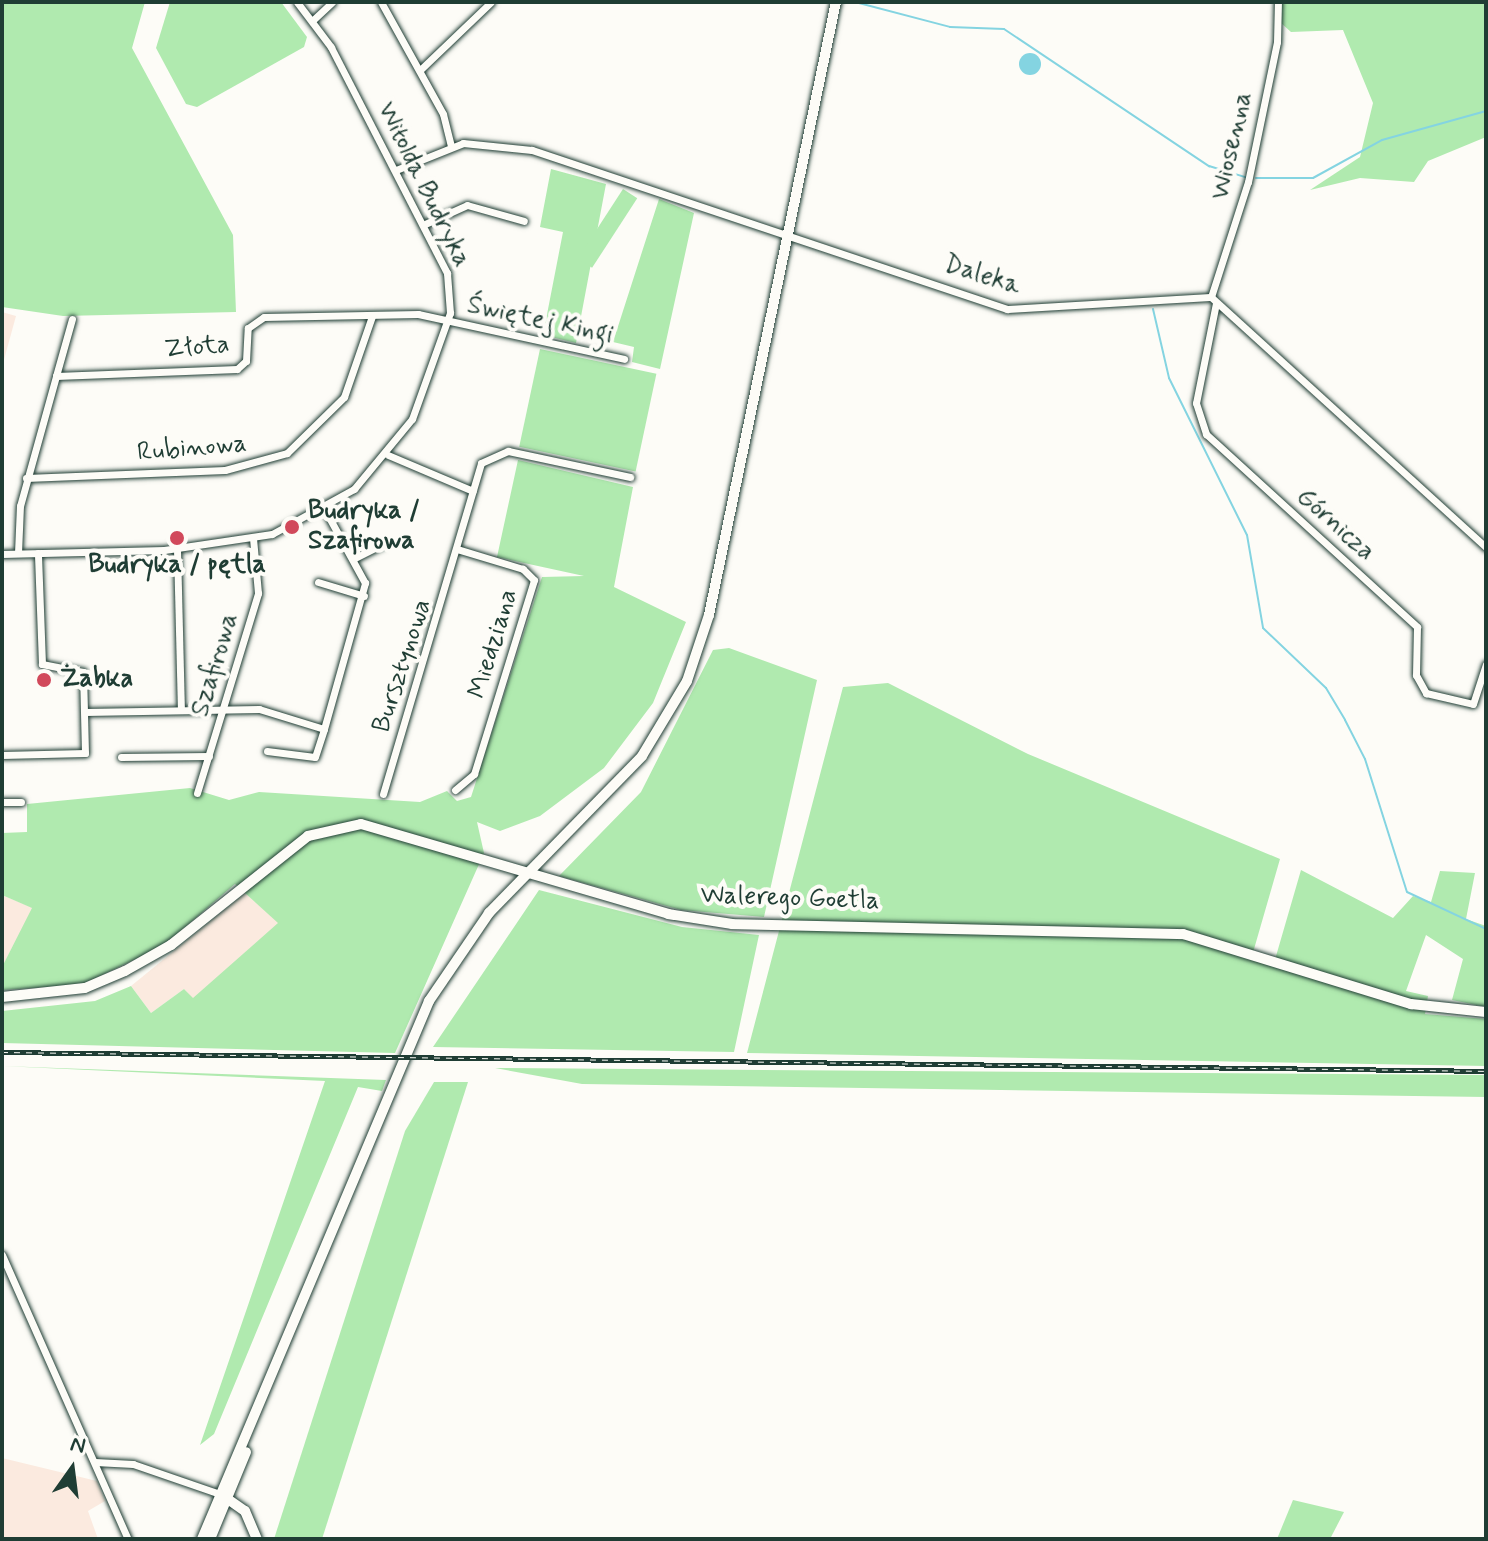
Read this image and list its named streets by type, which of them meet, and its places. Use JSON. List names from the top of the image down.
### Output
{
  "streets": {
    "main road": ["Walerego Goetla"],
    "street": [
      "Wiosenna",
      "Witolda Budryka",
      "Daleka",
      "Świętej Kingi",
      "Złota",
      "Rubinowa",
      "Górnicza",
      "Miedziana",
      "Szafirowa",
      "Bursztynowa"
    ]
  },
  "crossings": [
    ["Wiosenna", "Daleka"],
    ["Wiosenna", "Górnicza"],
    ["Witolda Budryka", "Daleka"],
    ["Witolda Budryka", "Świętej Kingi"],
    ["Witolda Budryka", "Złota"],
    ["Witolda Budryka", "Szafirowa"],
    ["Daleka", "Górnicza"],
    ["Świętej Kingi", "Złota"],
    ["Złota", "Rubinowa"],
    ["Miedziana", "Bursztynowa"]
  ],
  "places": ["Budryka / Szafirowa", "Budryka / pętla", "Żabka"],
  "north": "top"
}
